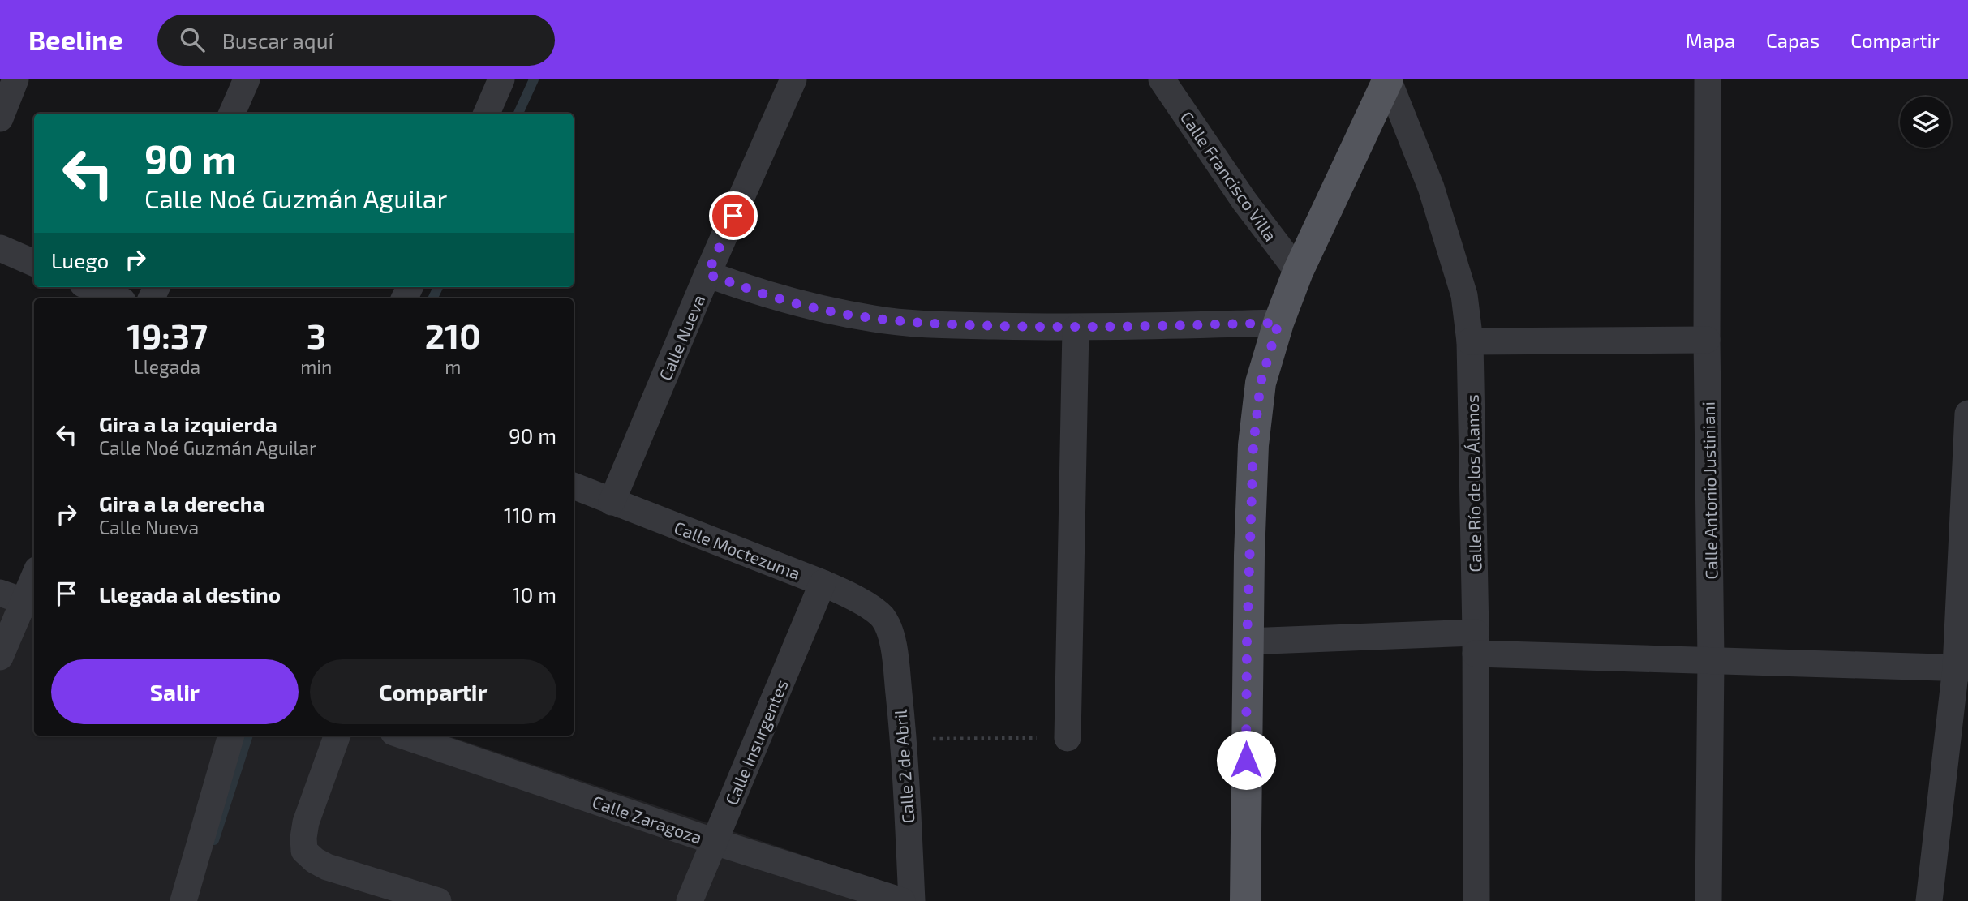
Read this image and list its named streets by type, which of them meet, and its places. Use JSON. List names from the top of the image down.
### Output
{
  "streets": {
    "street": [
      "Calle Francisco Villa",
      "Calle Nueva",
      "Calle Río de los Álamos",
      "Calle Antonio Justiniani",
      "Calle Moctezuma",
      "Calle Insurgentes",
      "Calle 2 de Abril",
      "Calle Zaragoza"
    ]
  },
  "crossings": [
    ["Calle Nueva", "Calle Moctezuma"],
    ["Calle Moctezuma", "Calle Insurgentes"],
    ["Calle Moctezuma", "Calle 2 de Abril"],
    ["Calle Insurgentes", "Calle Zaragoza"]
  ],
  "page": {
    "header": "Beeline",
    "search": "Buscar aquí",
    "nav": ["Mapa", "Capas", "Compartir"],
    "turn": ["90 m", "Calle Noé Guzmán Aguilar"],
    "then": "Luego",
    "eta": [
      "19:37",
      "Llegada",
      "3",
      "min",
      "210",
      "m"
    ],
    "list": [
      {
        "name": "Gira a la izquierda",
        "note": "Calle Noé Guzmán Aguilar",
        "value": "90 m"
      },
      {
        "name": "Gira a la derecha",
        "note": "Calle Nueva",
        "value": "110 m"
      },
      {
        "name": "Llegada al destino",
        "value": "10 m"
      }
    ],
    "buttons": ["Salir", "Compartir"]
  }
}
